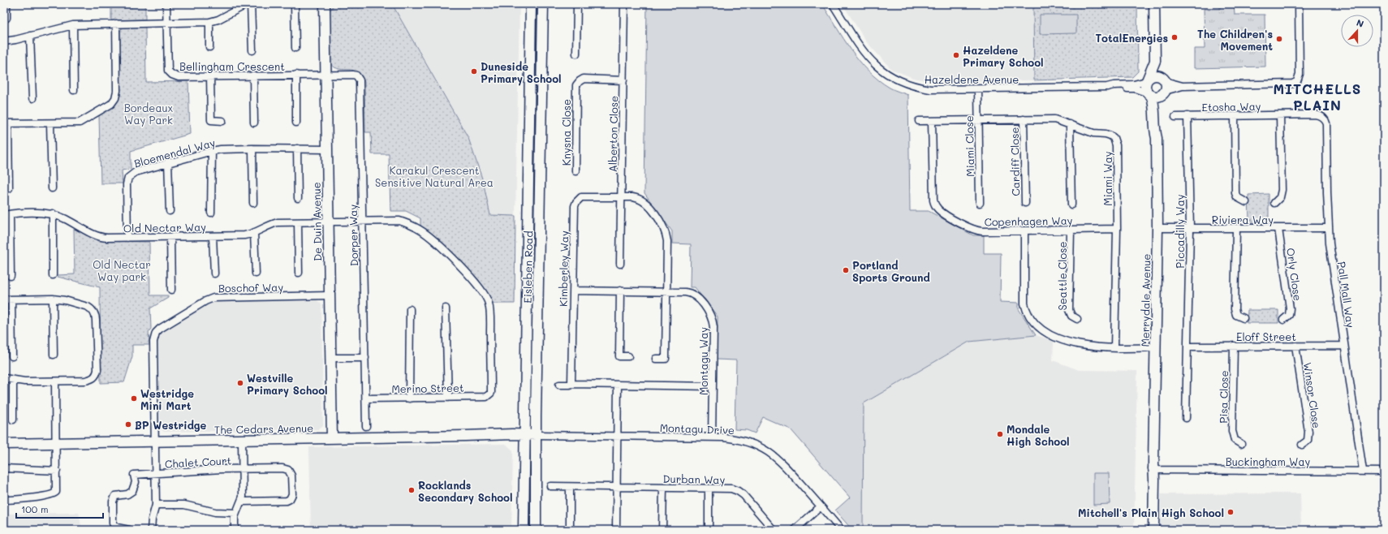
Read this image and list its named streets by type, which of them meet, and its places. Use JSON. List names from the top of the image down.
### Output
{
  "streets": {
    "street": [
      "Bellingham Crescent",
      "Hazeldene Avenue",
      "Etosha Way",
      "Knysna Close",
      "Alberton Close",
      "Miami Close",
      "Bloemendal Way",
      "Cardiff Close",
      "Miami Way",
      "Riviera Way",
      "Copenhagen Way",
      "De Duin Avenue",
      "Old Nectar Way",
      "Piccadilly Way",
      "Dorper Way",
      "Eisleben Road",
      "Kimberley Way",
      "Orly Close",
      "Seattle Close",
      "Boschof Way",
      "Pall Mall Way",
      "Merrydale Avenue",
      "Eloff Street",
      "Montagu Way",
      "Merino Street",
      "Winsor Close",
      "Pisa Close",
      "The Cedars Avenue",
      "Montagu Drive",
      "Buckingham Way",
      "Chalet Court",
      "Durban Way"
    ]
  },
  "crossings": [
    ["Bellingham Crescent", "De Duin Avenue"],
    ["Bellingham Crescent", "Dorper Way"],
    ["Hazeldene Avenue", "Miami Close"],
    ["Hazeldene Avenue", "Merrydale Avenue"],
    ["Etosha Way", "Piccadilly Way"],
    ["Etosha Way", "Pall Mall Way"],
    ["Knysna Close", "Alberton Close"],
    ["Alberton Close", "Kimberley Way"],
    ["Miami Close", "Miami Way"],
    ["Bloemendal Way", "De Duin Avenue"],
    ["Bloemendal Way", "Old Nectar Way"],
    ["Cardiff Close", "Miami Way"],
    ["Miami Way", "Copenhagen Way"],
    ["Riviera Way", "Piccadilly Way"],
    ["Riviera Way", "Orly Close"],
    ["Riviera Way", "Pall Mall Way"],
    ["Riviera Way", "Merrydale Avenue"],
    ["Copenhagen Way", "Seattle Close"],
    ["De Duin Avenue", "Old Nectar Way"],
    ["De Duin Avenue", "Dorper Way"],
    ["De Duin Avenue", "Boschof Way"],
    ["De Duin Avenue", "The Cedars Avenue"],
    ["Old Nectar Way", "Dorper Way"],
    ["Old Nectar Way", "Merino Street"],
    ["Piccadilly Way", "Eloff Street"],
    ["Dorper Way", "Merino Street"],
    ["Eisleben Road", "The Cedars Avenue"],
    ["Eisleben Road", "Montagu Drive"],
    ["Kimberley Way", "Montagu Way"],
    ["Boschof Way", "The Cedars Avenue"],
    ["Boschof Way", "Chalet Court"],
    ["Pall Mall Way", "Eloff Street"],
    ["Pall Mall Way", "Buckingham Way"],
    ["Merrydale Avenue", "Buckingham Way"],
    ["Eloff Street", "Winsor Close"],
    ["Eloff Street", "Pisa Close"],
    ["Montagu Way", "Montagu Drive"],
    ["The Cedars Avenue", "Montagu Drive"]
  ],
  "districts": ["MITCHELLS PLAIN"],
  "parks": ["Bordeaux Way Park", "Karakul Crescent Sensitive Natural Area", "Old Nectar Way park"],
  "places": [
    "TotalEnergies",
    "The Children's Movement",
    "Hazeldene Primary School",
    "Duneside Primary School",
    "Portland Sports Ground",
    "Westville Primary School",
    "Westridge Mini Mart",
    "BP Westridge",
    "Mondale High School",
    "Rocklands Secondary School",
    "Mitchell's Plain High School"
  ],
  "scale_bar": "100 m",
  "north": "top"
}
